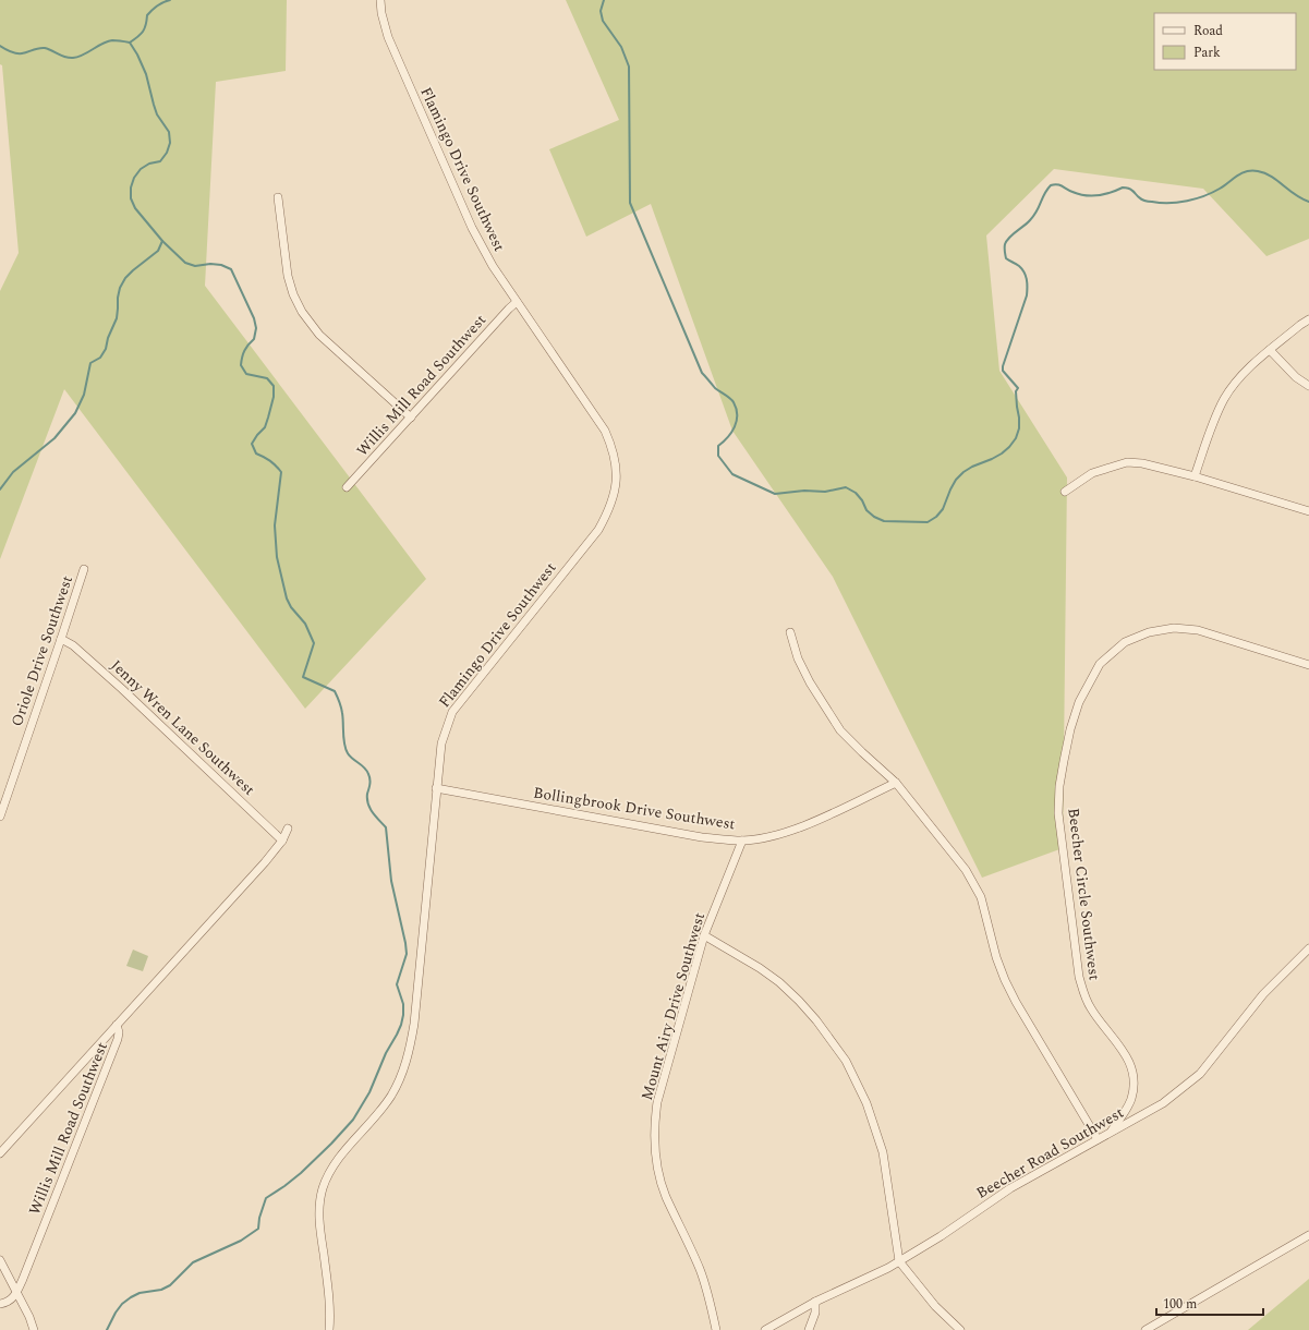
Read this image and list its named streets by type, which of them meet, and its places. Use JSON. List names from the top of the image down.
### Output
{
  "streets": {
    "street": [
      "Flamingo Drive Southwest",
      "Willis Mill Road Southwest",
      "Oriole Drive Southwest",
      "Jenny Wren Lane Southwest",
      "Bollingbrook Drive Southwest",
      "Beecher Circle Southwest",
      "Mount Airy Drive Southwest",
      "Beecher Road Southwest"
    ]
  },
  "crossings": [
    ["Flamingo Drive Southwest", "Willis Mill Road Southwest"],
    ["Flamingo Drive Southwest", "Bollingbrook Drive Southwest"],
    ["Willis Mill Road Southwest", "Jenny Wren Lane Southwest"],
    ["Oriole Drive Southwest", "Jenny Wren Lane Southwest"],
    ["Bollingbrook Drive Southwest", "Mount Airy Drive Southwest"],
    ["Beecher Circle Southwest", "Beecher Road Southwest"]
  ],
  "legend": ["Road", "Park"],
  "scale_bar": "100 m"
}
